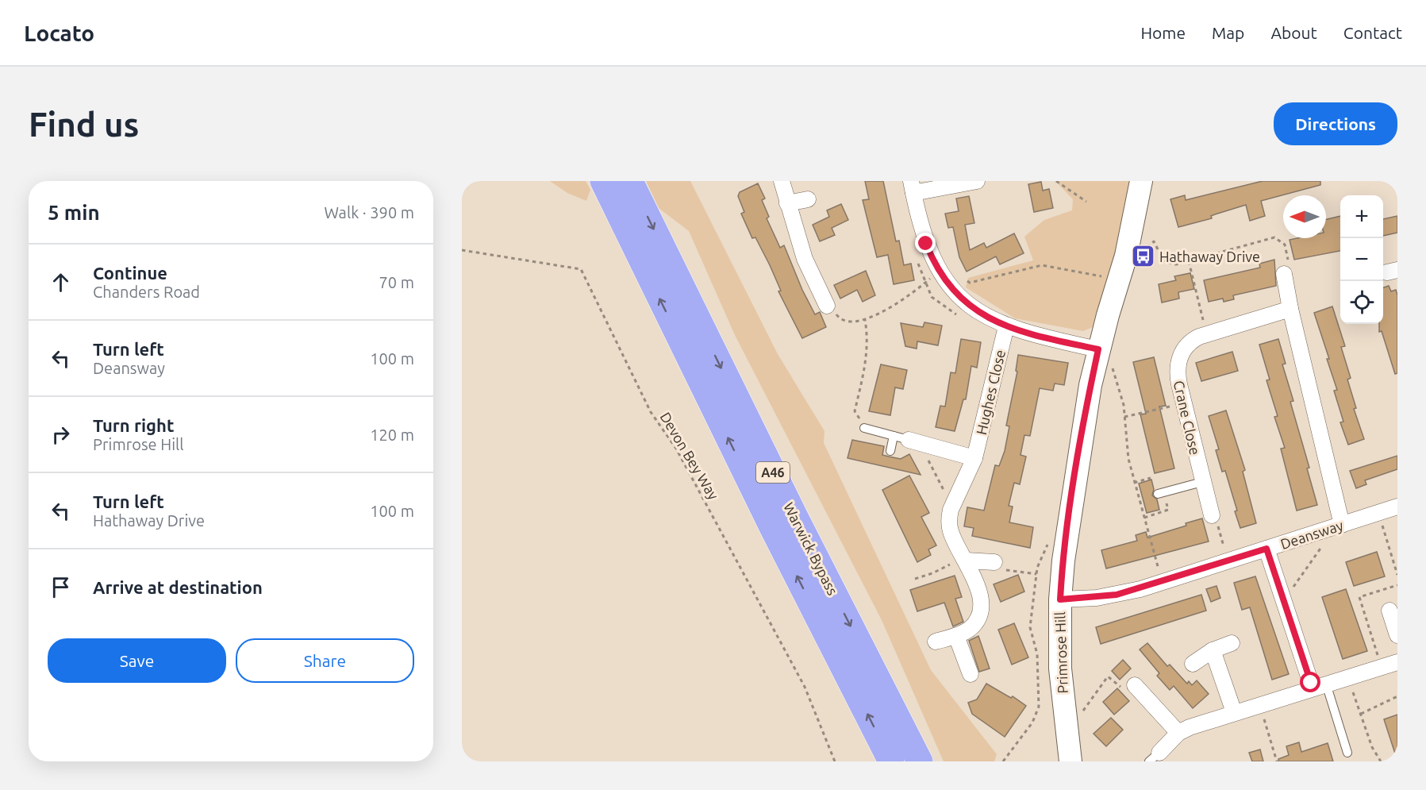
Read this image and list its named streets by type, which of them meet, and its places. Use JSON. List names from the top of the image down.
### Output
{
  "streets": {
    "highway": ["A46", "Warwick Bypass"],
    "street": [
      "Hughes Close",
      "Crane Close",
      "Deansway",
      "Primrose Hill"
    ],
    "path": ["Devon Bey Way"]
  },
  "crossings": [
    ["Deansway", "Primrose Hill"]
  ],
  "places": {
    "bus stop": ["Hathaway Drive"]
  },
  "north": "left",
  "page": {
    "header": "Locato",
    "nav": [
      "Home",
      "Map",
      "About",
      "Contact"
    ],
    "buttons": [
      "Directions",
      ["Save", "Share"]
    ],
    "title": "Find us",
    "heading": ["5 min", "Walk · 390 m"],
    "map_buttons": ["+", "−"],
    "list": [
      ["Continue", "Chanders Road", "70 m"],
      ["Turn left", "Deansway", "100 m"],
      ["Turn right", "Primrose Hill", "120 m"],
      ["Turn left", "Hathaway Drive", "100 m"],
      "Arrive at destination"
    ]
  }
}
